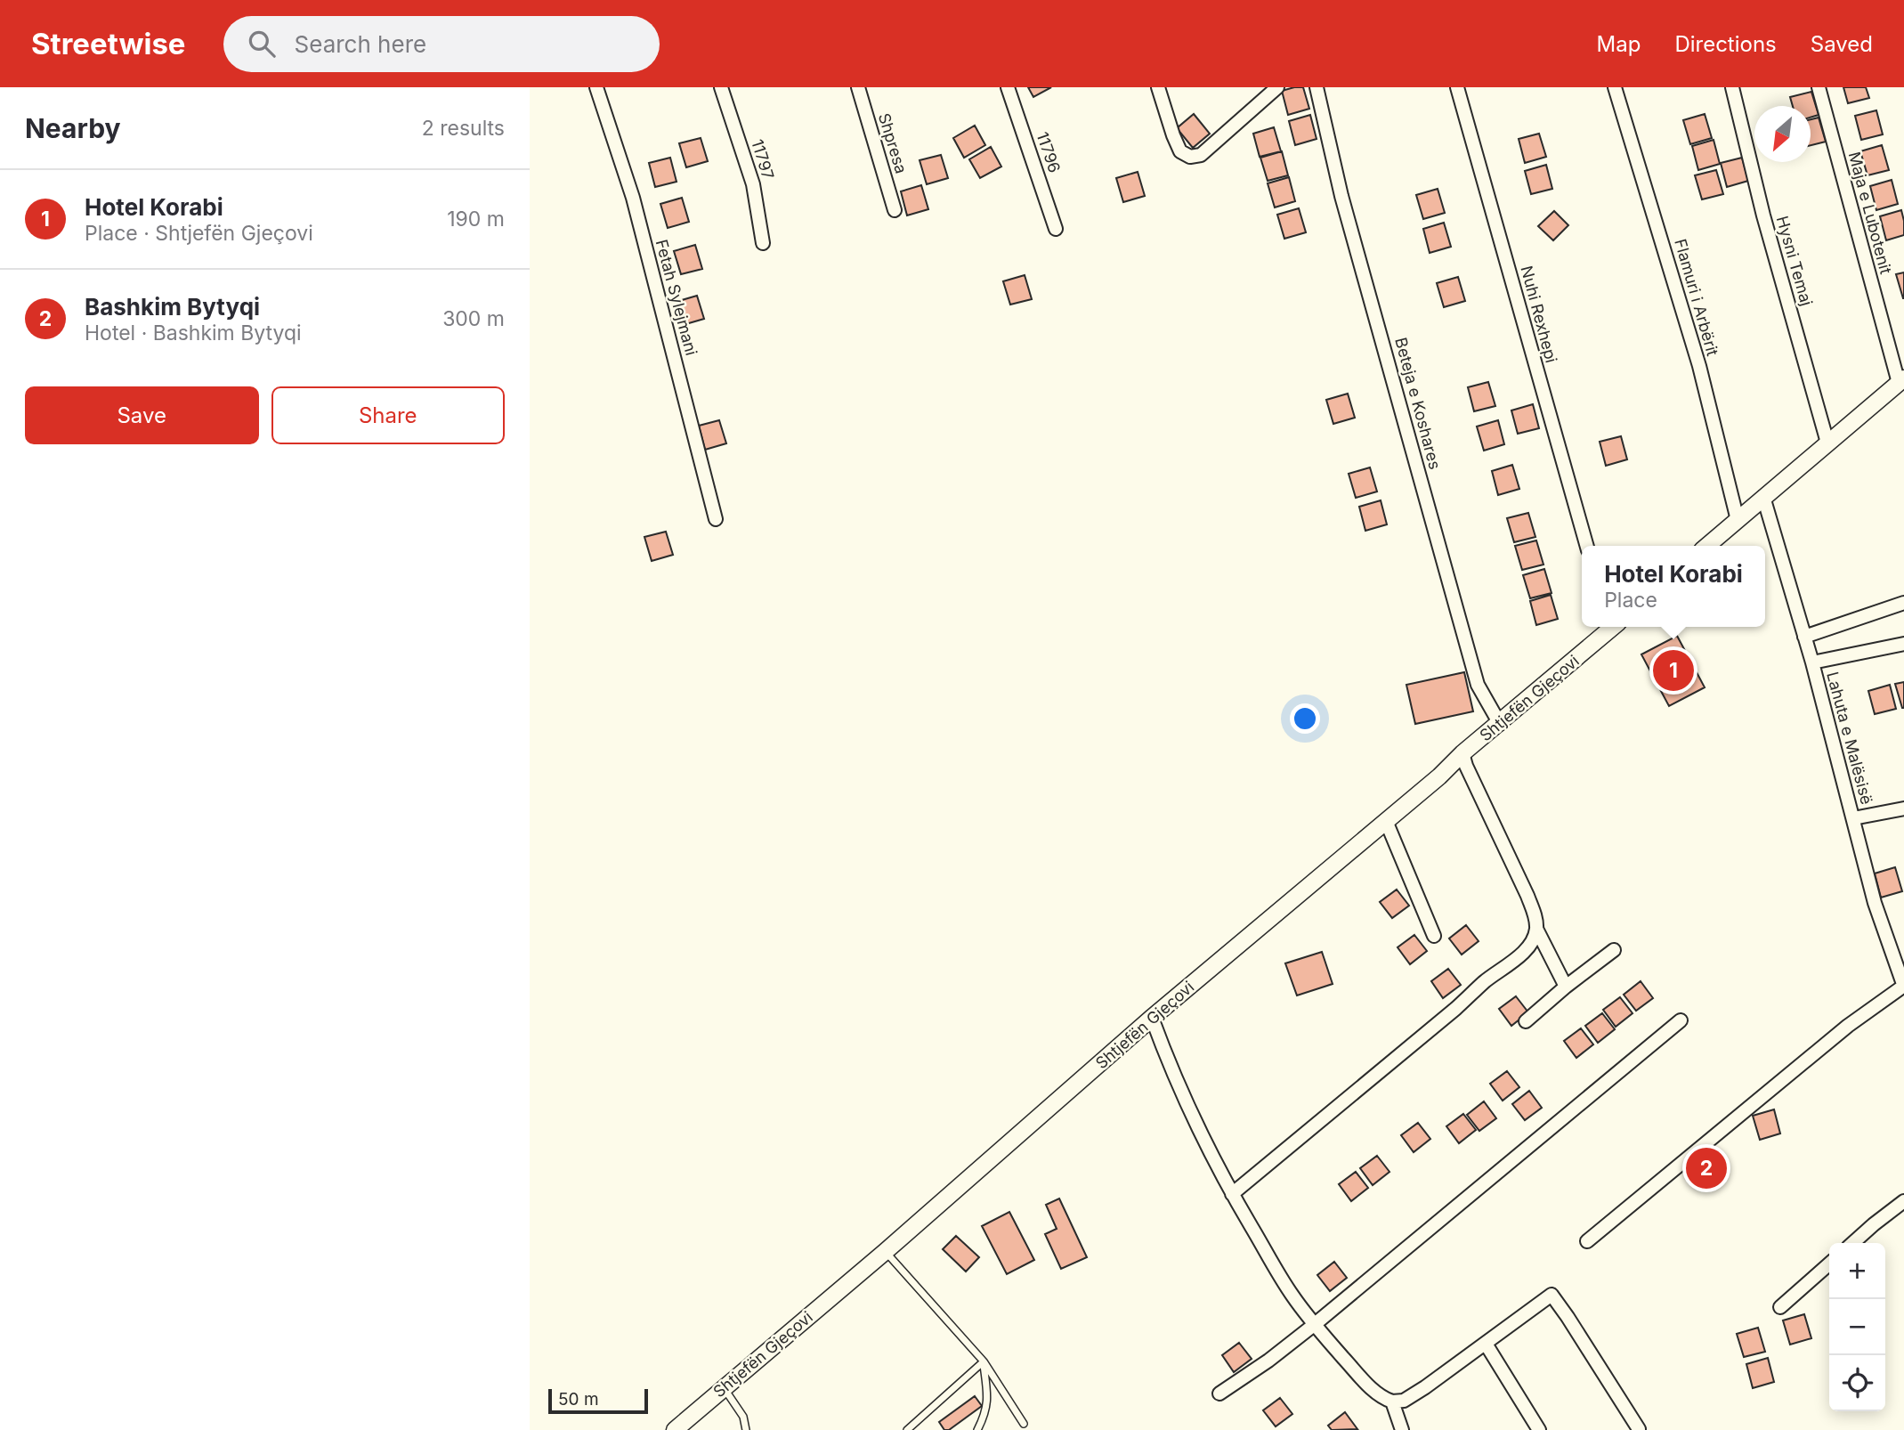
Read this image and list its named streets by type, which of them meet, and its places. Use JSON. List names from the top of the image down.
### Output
{
  "streets": {
    "street": [
      "Shpresa",
      "11796",
      "11797",
      "Maja e Lubotenit",
      "Hysni Temaj",
      "Fetah Sylejmani",
      "Flamuri i Arbërit",
      "Nuhi Rexhepi",
      "Beteja e Koshares",
      "Shtjefën Gjeçovi",
      "Lahuta e Malësisë"
    ]
  },
  "crossings": [
    ["Beteja e Koshares", "Shtjefën Gjeçovi"]
  ],
  "scale_bar": "50 m",
  "north": "bottom left",
  "page": {
    "header": "Streetwise",
    "search": "Search here",
    "nav": ["Map", "Directions", "Saved"],
    "heading": ["Nearby", "2 results"],
    "list": [
      {
        "mark": "1",
        "name": "Hotel Korabi",
        "note": "Place · Shtjefën Gjeçovi",
        "value": "190 m"
      },
      {
        "mark": "2",
        "name": "Bashkim Bytyqi",
        "note": "Hotel · Bashkim Bytyqi",
        "value": "300 m"
      }
    ],
    "buttons": ["Save", "Share"],
    "popup": ["Hotel Korabi", "Place"],
    "pins": ["1", "2"],
    "map_buttons": ["+", "−"],
    "scale": "50 m"
  }
}
